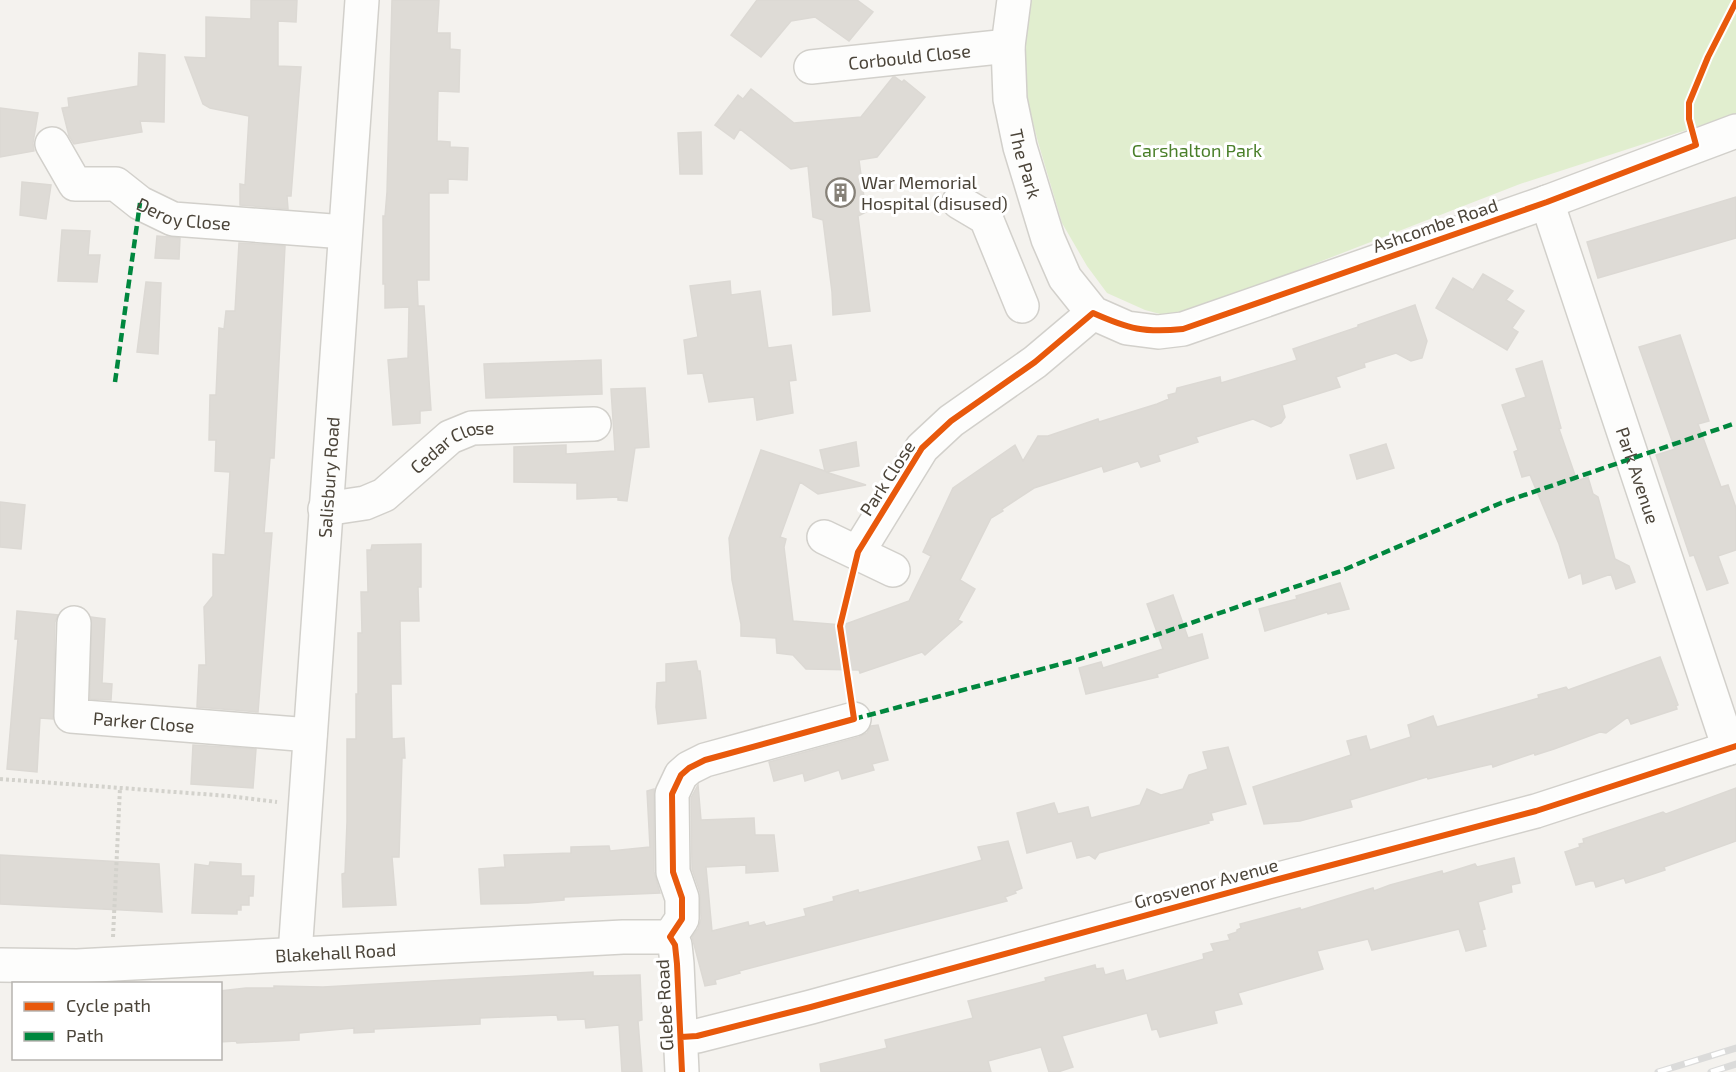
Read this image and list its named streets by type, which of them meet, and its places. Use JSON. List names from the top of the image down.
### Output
{
  "streets": {
    "street": [
      "Corbould Close",
      "The Park",
      "Deroy Close",
      "Ashcombe Road",
      "Cedar Close",
      "Park Avenue",
      "Salisbury Road",
      "Park Close",
      "Parker Close",
      "Grosvenor Avenue",
      "Blakehall Road",
      "Glebe Road"
    ]
  },
  "crossings": [
    ["Corbould Close", "The Park"],
    ["The Park", "Ashcombe Road"],
    ["The Park", "Park Close"],
    ["Deroy Close", "Salisbury Road"],
    ["Ashcombe Road", "Park Avenue"],
    ["Cedar Close", "Salisbury Road"],
    ["Park Avenue", "Grosvenor Avenue"],
    ["Salisbury Road", "Parker Close"],
    ["Salisbury Road", "Blakehall Road"],
    ["Grosvenor Avenue", "Glebe Road"],
    ["Blakehall Road", "Glebe Road"]
  ],
  "parks": ["Carshalton Park"],
  "places": {
    "building": ["War Memorial Hospital (disused)"]
  },
  "legend": ["Cycle path", "Path"]
}
